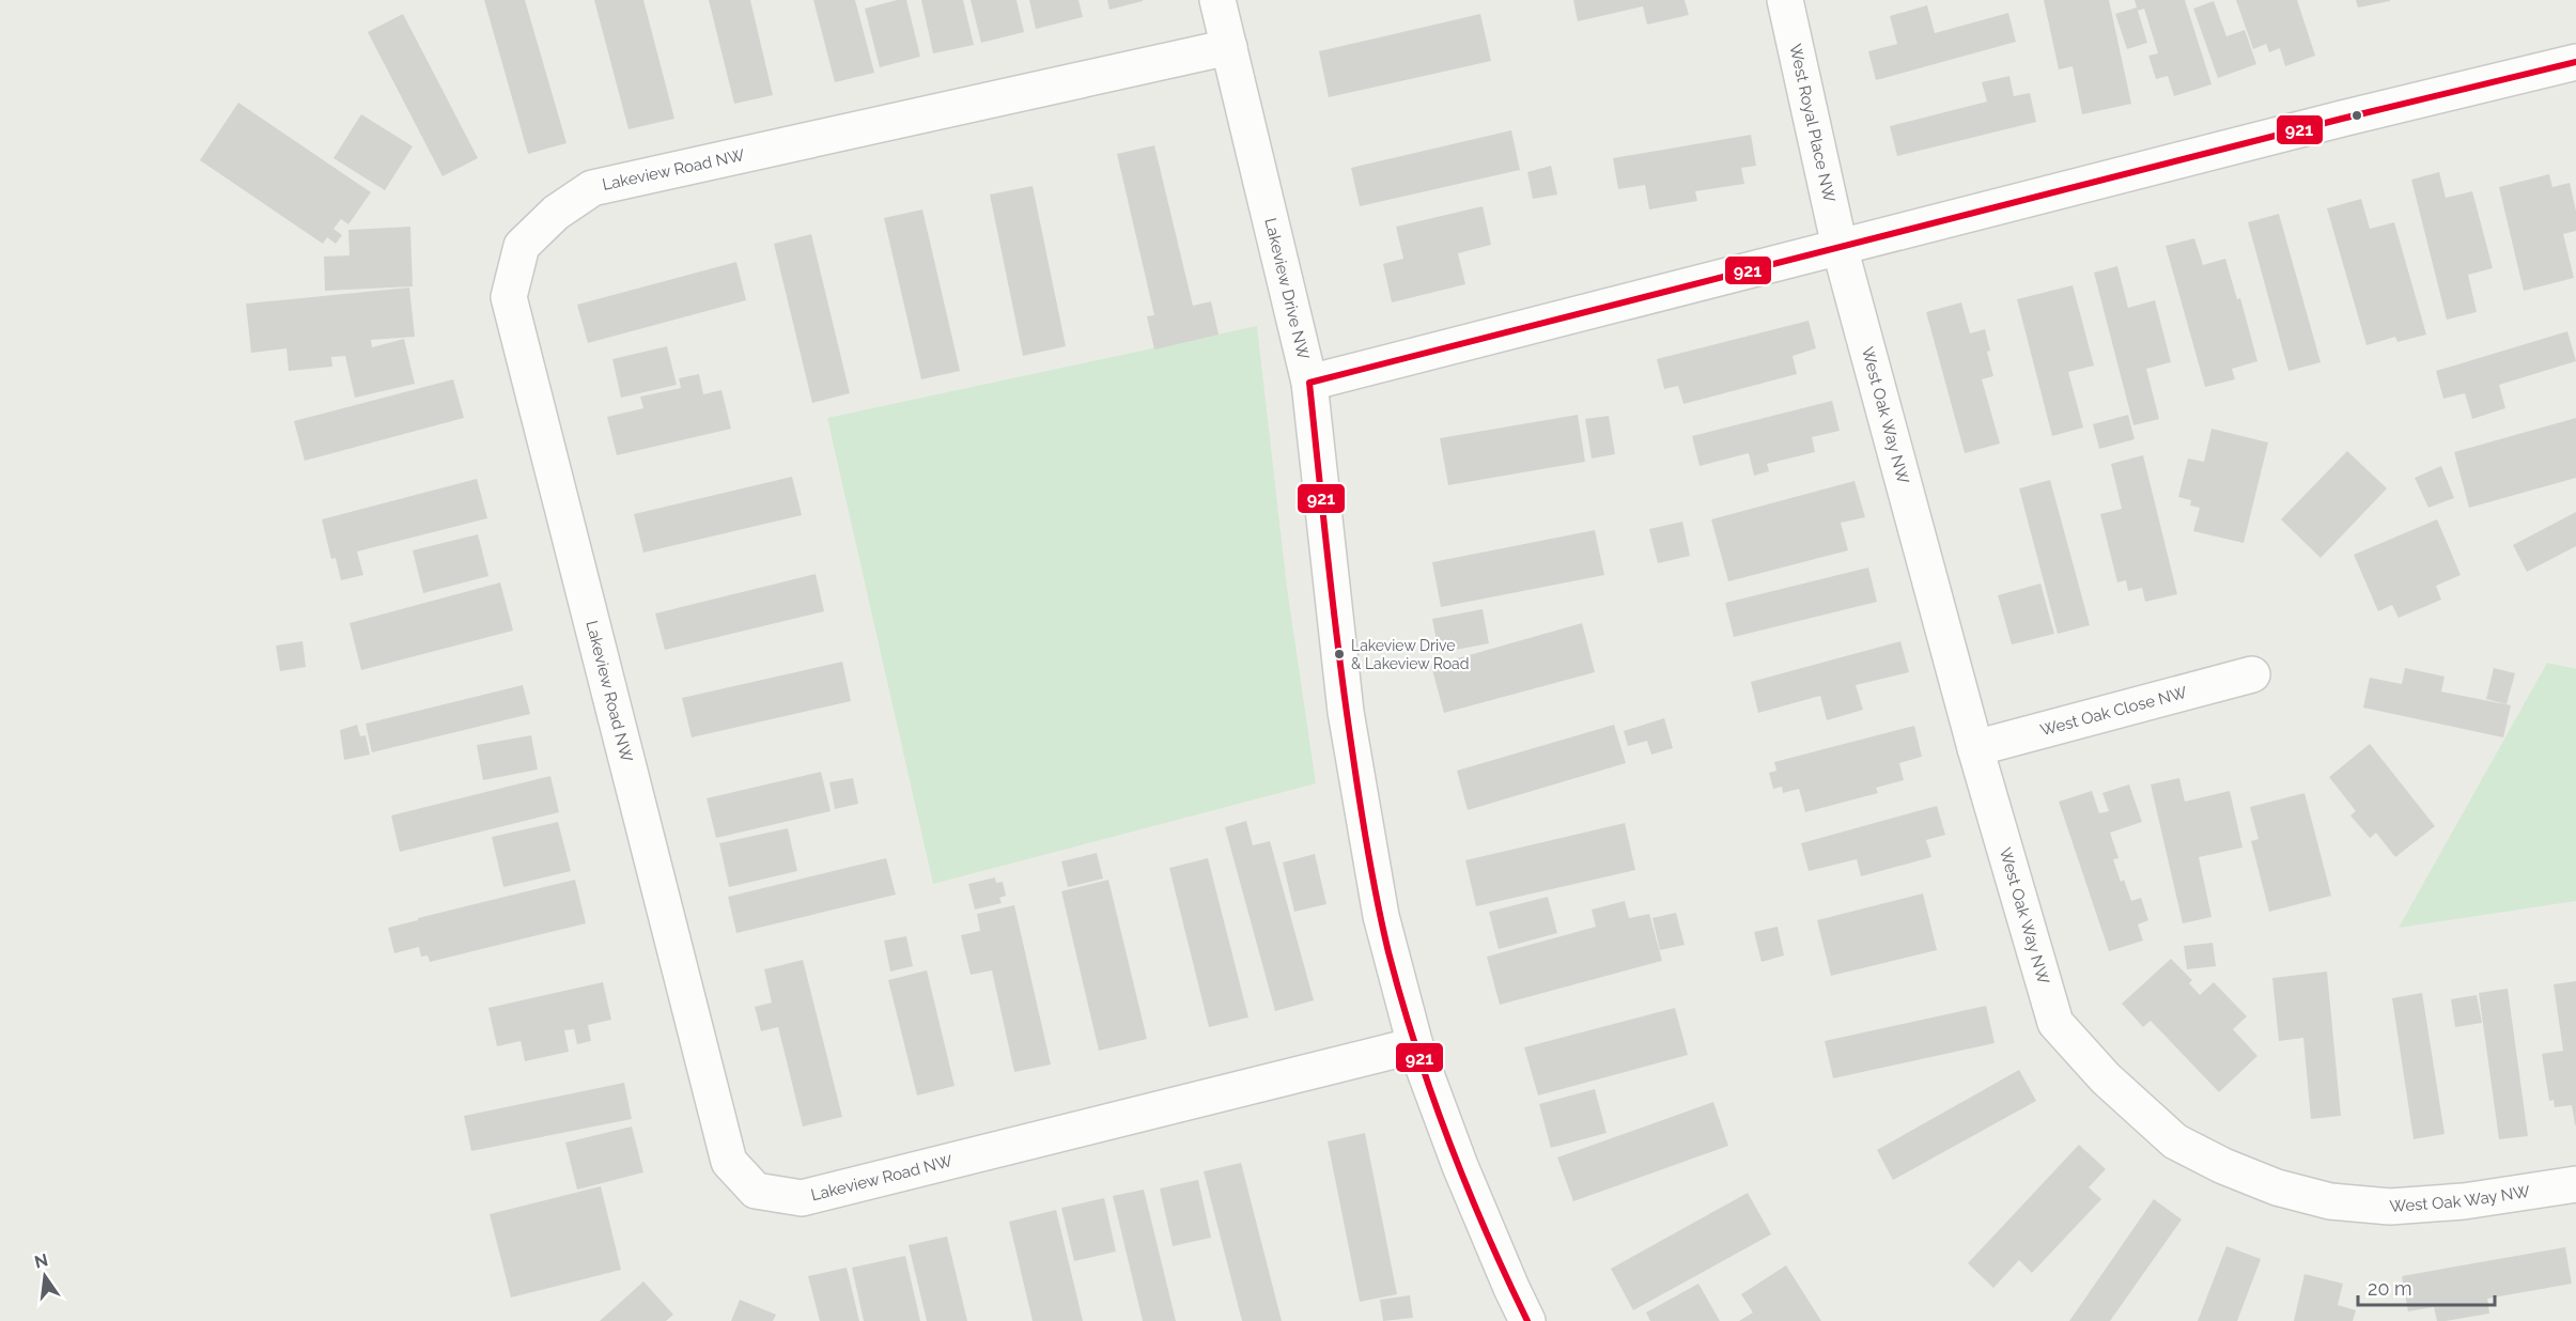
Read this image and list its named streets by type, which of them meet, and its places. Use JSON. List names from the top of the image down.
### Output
{
  "streets": {
    "street": [
      "West Royal Place NW",
      "Lakeview Road NW",
      "Lakeview Drive NW",
      "West Oak Way NW",
      "West Oak Close NW"
    ]
  },
  "crossings": [
    ["West Royal Place NW", "West Oak Way NW"],
    ["Lakeview Road NW", "Lakeview Drive NW"],
    ["West Oak Way NW", "West Oak Close NW"]
  ],
  "places": ["Lakeview Drive & Lakeview Road"],
  "lines": ["transit line 921"],
  "scale_bar": "20 m",
  "north": "top"
}
